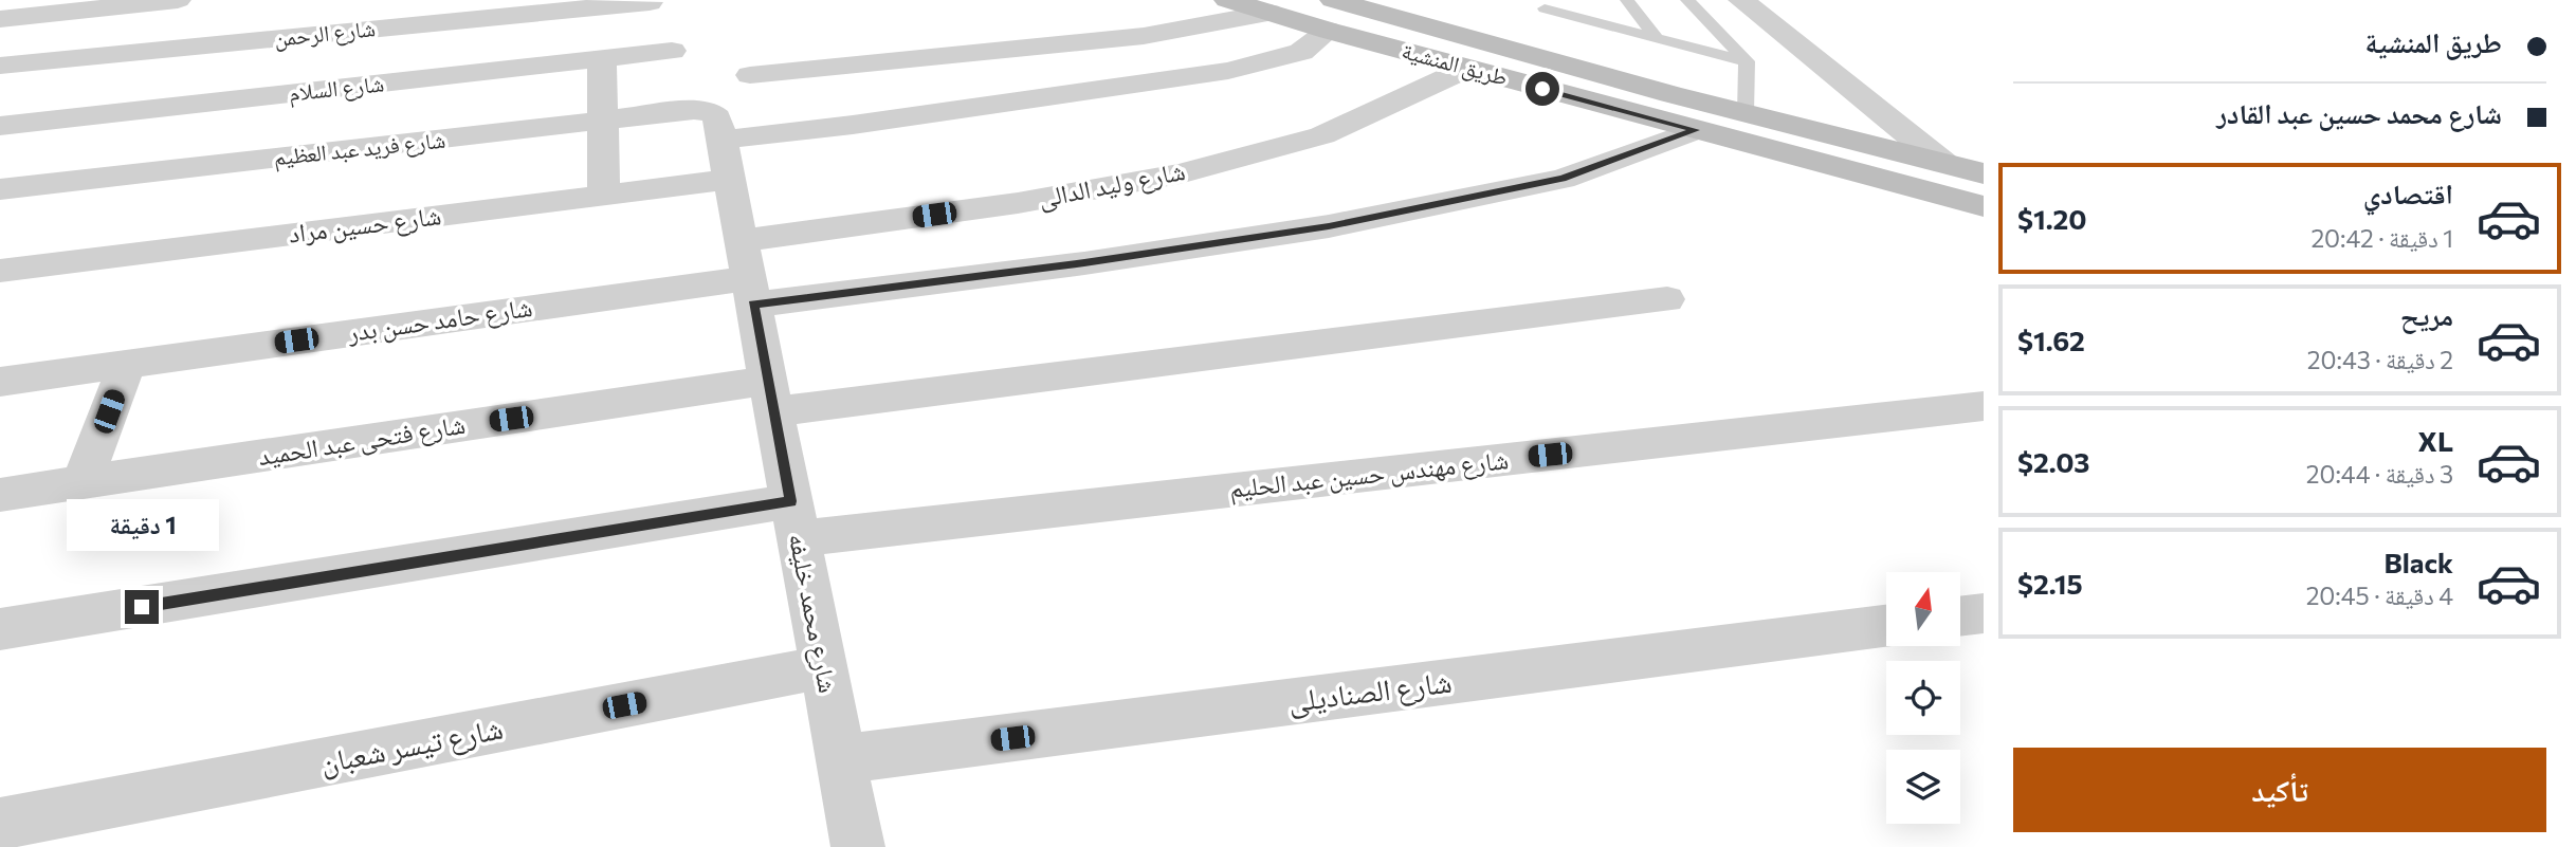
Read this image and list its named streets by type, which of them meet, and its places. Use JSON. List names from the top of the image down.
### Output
{
  "streets": {
    "street": [
      "شارع الرحمن",
      "طريق المنشية",
      "شارع السلام",
      "شارع فريد عبد العظيم",
      "شارع وليد الدالى",
      "شارع حسين مراد",
      "شارع حامد حسن بدر",
      "شارع فتحى عبد الحميد",
      "شارع مهندس حسين عبد الحليم",
      "شارع محمد خليفه",
      "شارع الصناديلى",
      "شارع تيسر شعبان"
    ]
  },
  "crossings": [
    ["طريق المنشية", "شارع وليد الدالى"],
    ["طريق المنشية", "شارع حسين مراد"],
    ["شارع فريد عبد العظيم", "شارع حسين مراد"],
    ["شارع فريد عبد العظيم", "شارع محمد خليفه"],
    ["شارع وليد الدالى", "شارع حامد حسن بدر"],
    ["شارع وليد الدالى", "شارع محمد خليفه"],
    ["شارع حسين مراد", "شارع محمد خليفه"],
    ["شارع حامد حسن بدر", "شارع محمد خليفه"],
    ["شارع فتحى عبد الحميد", "شارع محمد خليفه"],
    ["شارع مهندس حسين عبد الحليم", "شارع محمد خليفه"],
    ["شارع محمد خليفه", "شارع الصناديلى"],
    ["شارع محمد خليفه", "شارع تيسر شعبان"]
  ],
  "north": "top",
  "page": {
    "banner": ["طريق المنشية", "شارع محمد حسين عبد القادر"],
    "list": [
      {
        "name": "اقتصادي",
        "note": "1 دقيقة · 20:42",
        "value": "$1.20"
      },
      {
        "name": "مريح",
        "note": "2 دقيقة · 20:43",
        "value": "$1.62"
      },
      {
        "name": "XL",
        "note": "3 دقيقة · 20:44",
        "value": "$2.03"
      },
      {
        "name": "Black",
        "note": "4 دقيقة · 20:45",
        "value": "$2.15"
      }
    ],
    "bubble": "1 دقيقة",
    "buttons": "تأكيد"
  }
}
